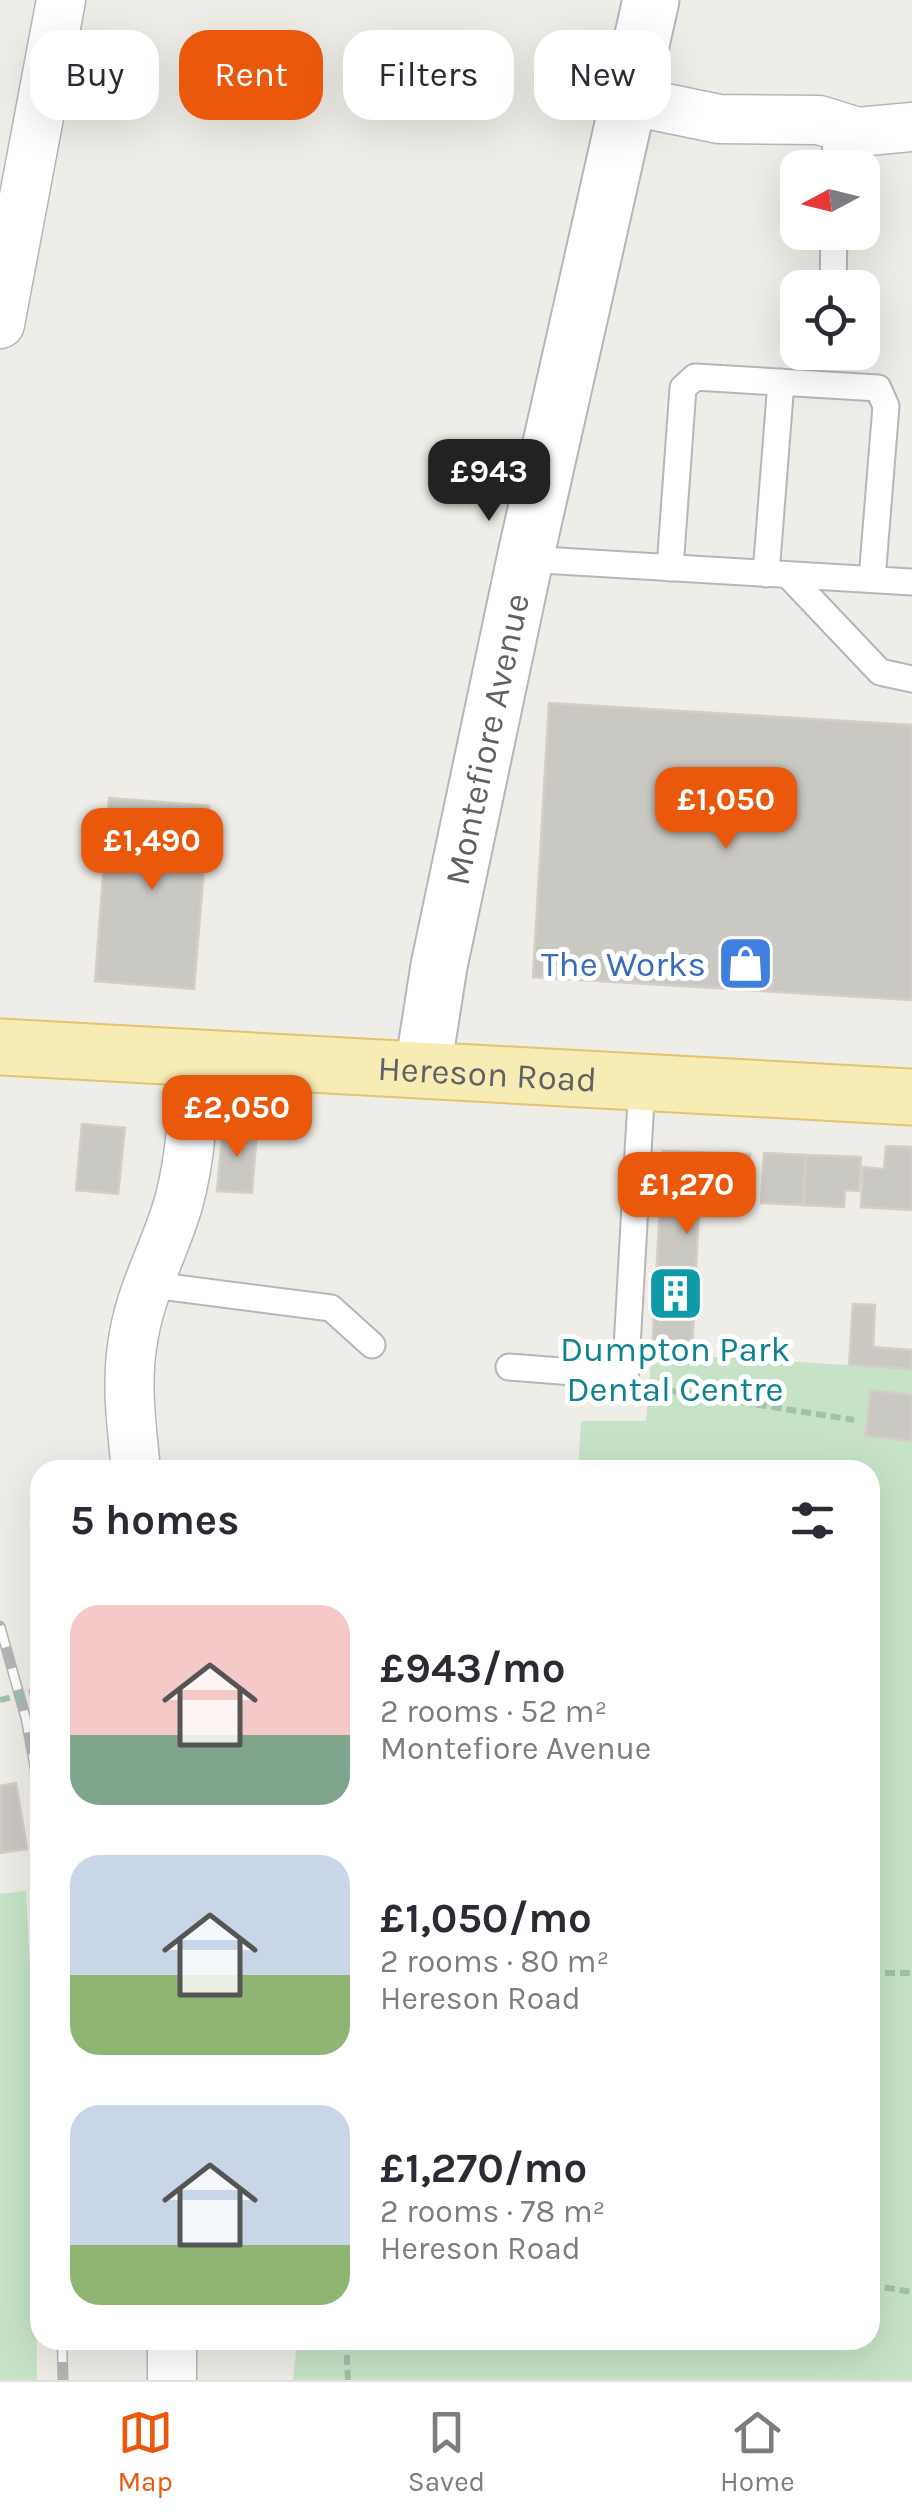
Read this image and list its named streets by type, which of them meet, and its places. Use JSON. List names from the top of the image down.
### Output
{
  "streets": {
    "main road": ["Hereson Road"],
    "street": ["Montefiore Avenue"]
  },
  "crossings": [
    ["Montefiore Avenue", "Hereson Road"]
  ],
  "places": {
    "shop": ["The Works"],
    "building": ["Dumpton Park Dental Centre"]
  },
  "north": "left",
  "page": {
    "chip": [
      "Buy",
      "Rent",
      "Filters",
      "New"
    ],
    "price": [
      "£943",
      "£1,050",
      "£1,490",
      "£2,050",
      "£1,270"
    ],
    "heading": "5 homes",
    "list": [
      {
        "name": "£943/mo",
        "note": "2 rooms · 52 m² · Montefiore Avenue"
      },
      {
        "name": "£1,050/mo",
        "note": "2 rooms · 80 m² · Hereson Road"
      },
      {
        "name": "£1,270/mo",
        "note": "2 rooms · 78 m² · Hereson Road"
      }
    ],
    "tabs": ["Map", "Saved", "Home"]
  }
}
